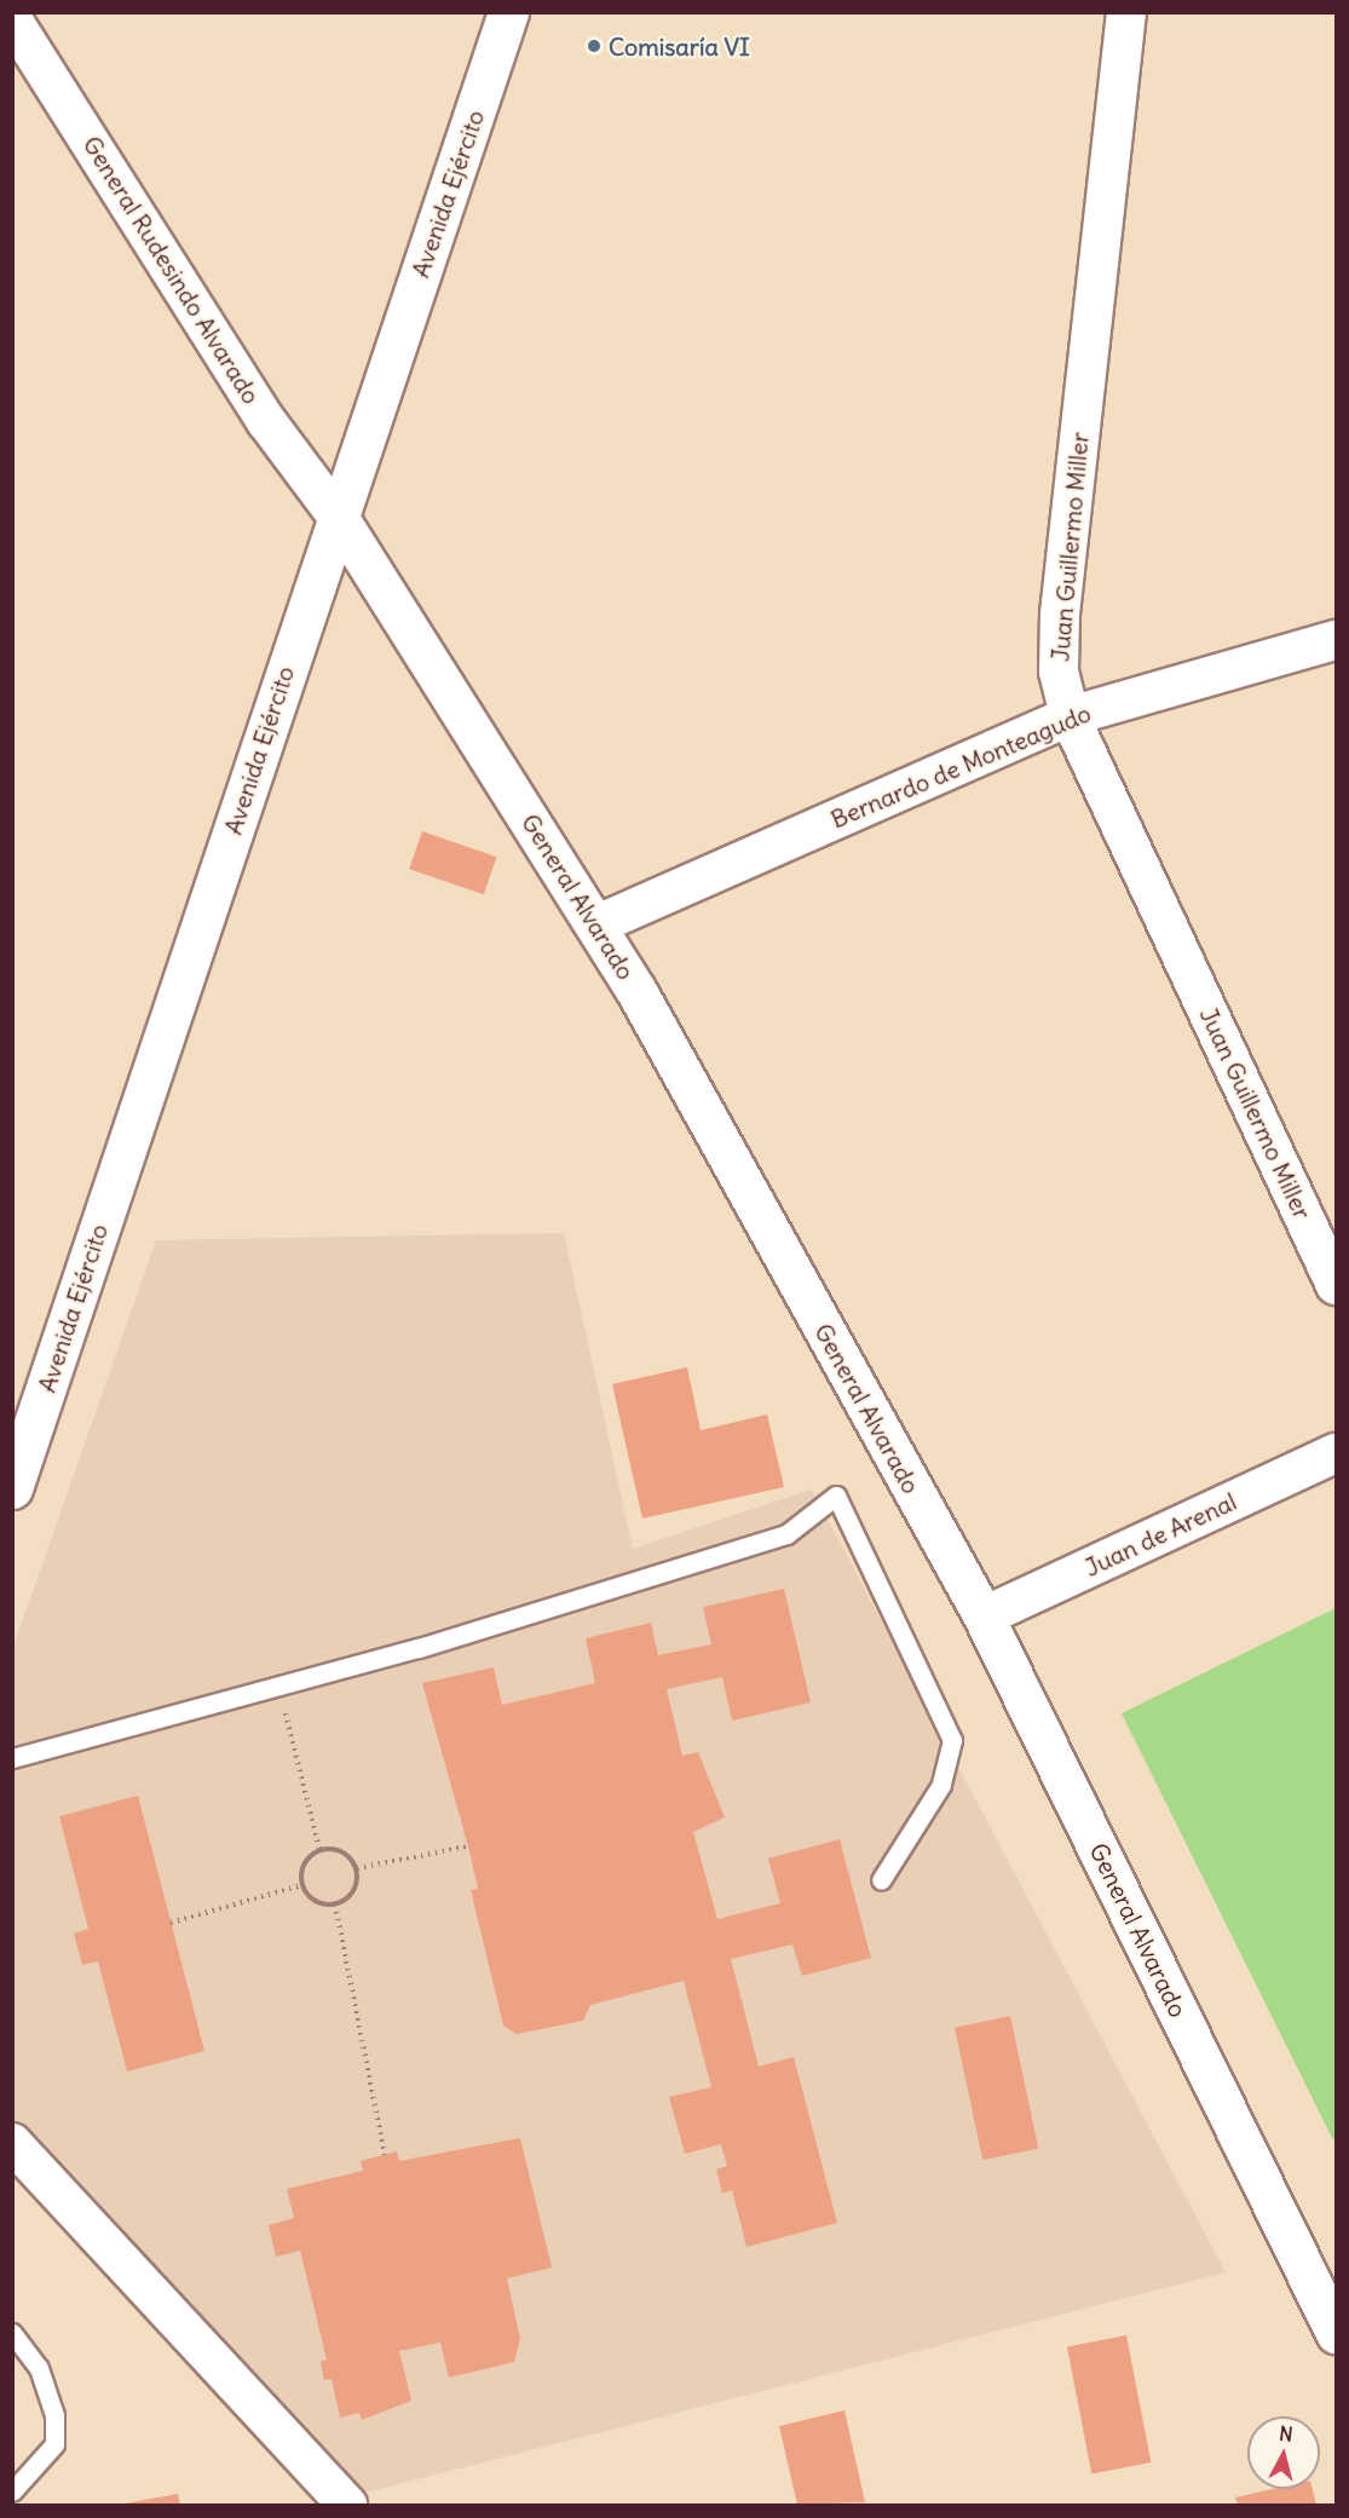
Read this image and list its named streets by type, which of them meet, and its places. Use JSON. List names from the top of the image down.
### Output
{
  "streets": {
    "street": [
      "Avenida Ejército",
      "General Rudesindo Alvarado",
      "Juan Guillermo Miller",
      "Bernardo de Monteagudo",
      "General Alvarado",
      "Juan de Arenal"
    ]
  },
  "crossings": [
    ["Avenida Ejército", "General Rudesindo Alvarado"],
    ["Avenida Ejército", "General Alvarado"],
    ["General Rudesindo Alvarado", "General Alvarado"],
    ["Juan Guillermo Miller", "Bernardo de Monteagudo"],
    ["Bernardo de Monteagudo", "General Alvarado"],
    ["General Alvarado", "Juan de Arenal"]
  ],
  "places": ["Comisaría VI"],
  "north": "top"
}
